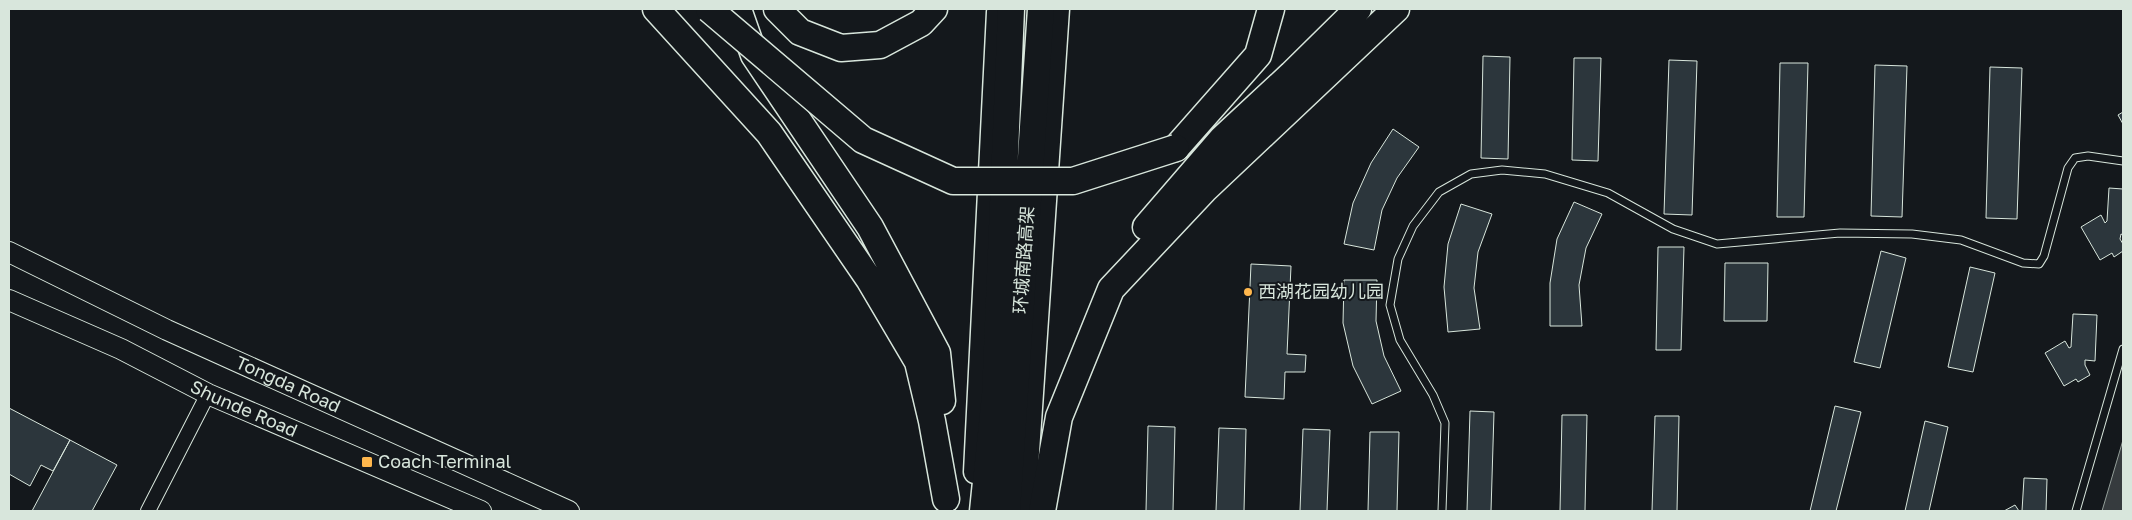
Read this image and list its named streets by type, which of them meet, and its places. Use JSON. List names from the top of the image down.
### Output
{
  "streets": {
    "highway": ["环城南路高架"],
    "street": ["Tongda Road", "Shunde Road"]
  },
  "places": {
    "other": ["西湖花园幼儿园"],
    "transit": ["Coach Terminal"]
  }
}
